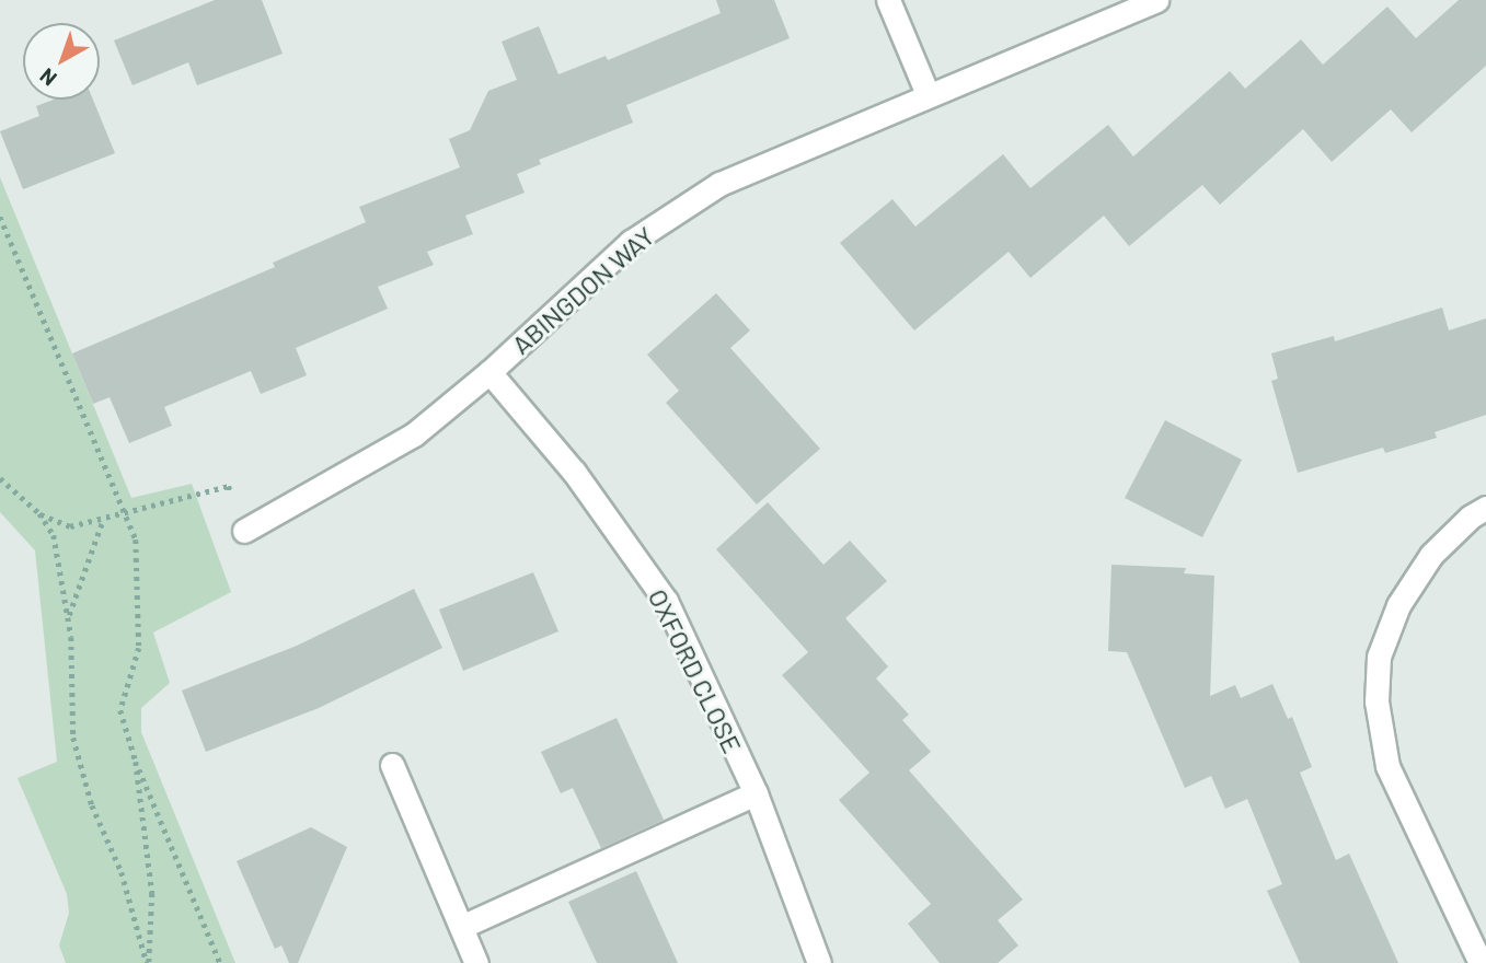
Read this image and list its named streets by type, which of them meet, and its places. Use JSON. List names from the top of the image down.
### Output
{
  "streets": {
    "street": ["ABINGDON WAY", "OXFORD CLOSE"]
  },
  "crossings": [
    ["ABINGDON WAY", "OXFORD CLOSE"]
  ],
  "north": "bottom left"
}
